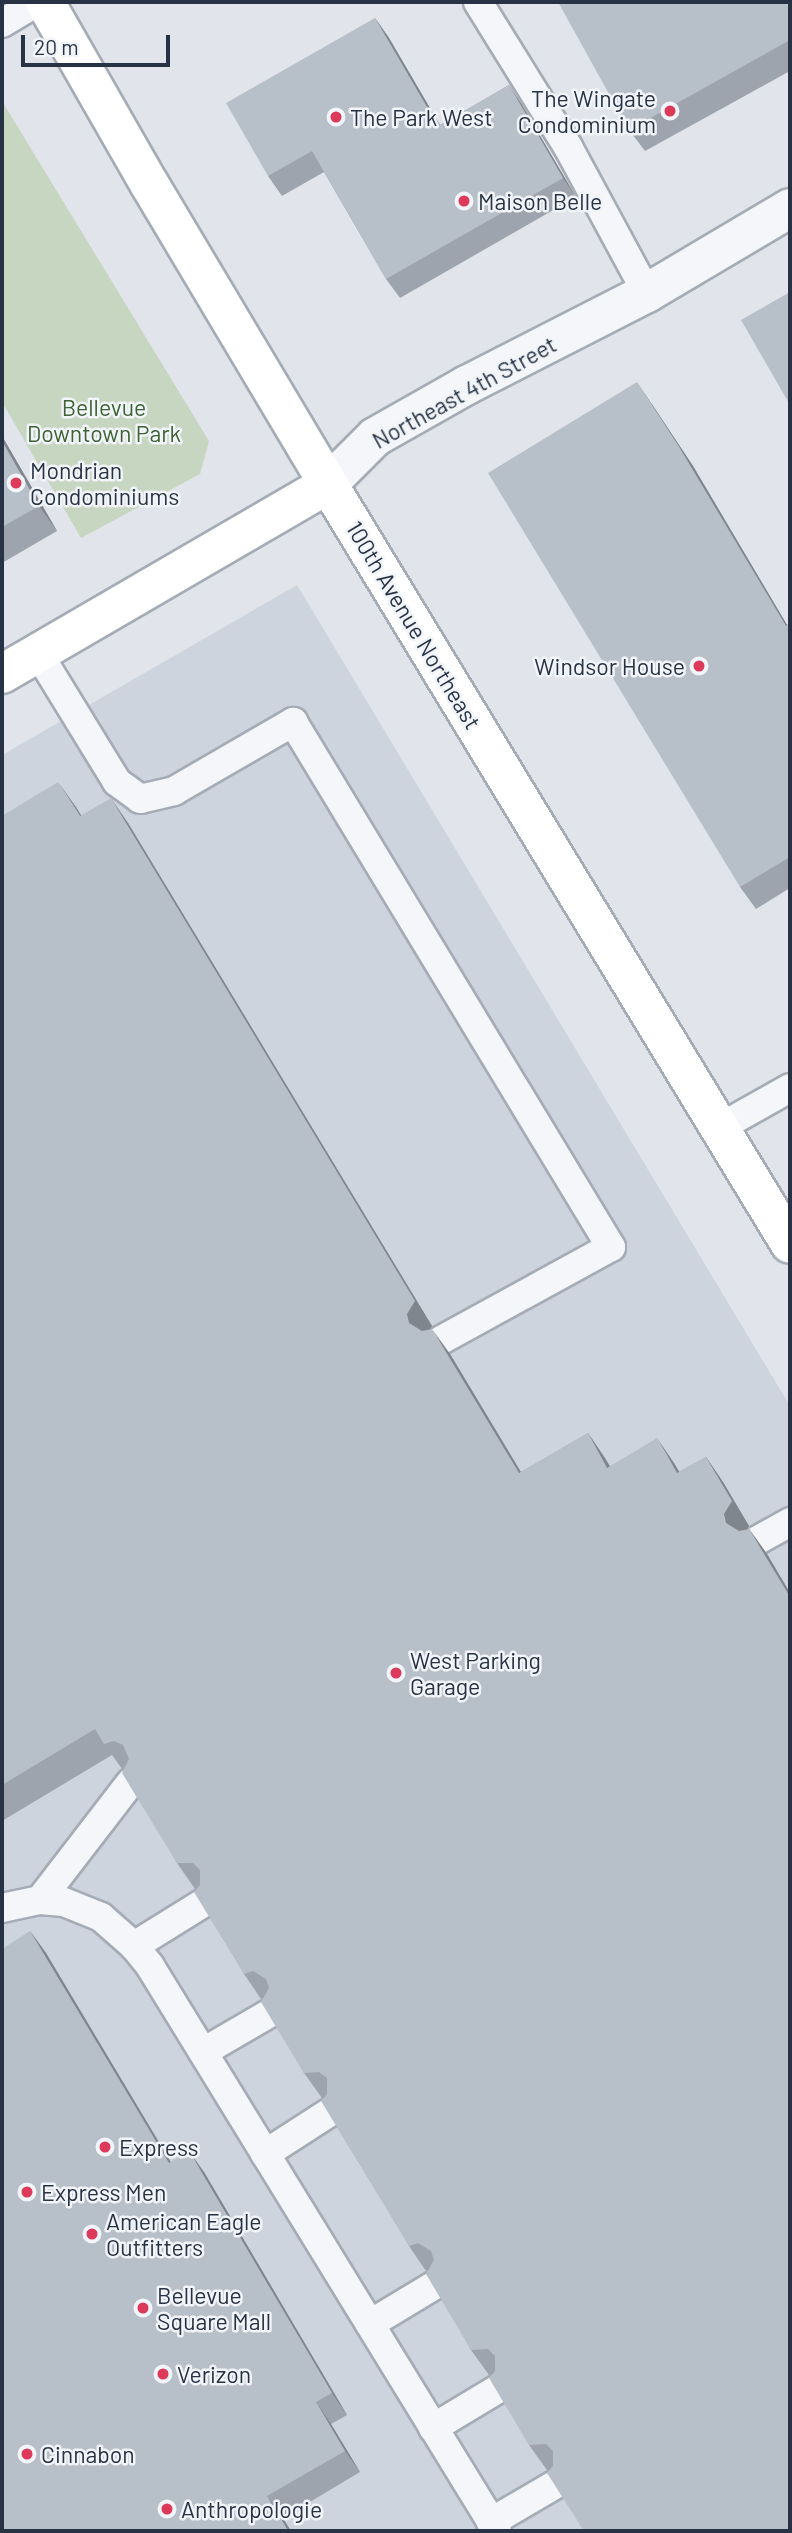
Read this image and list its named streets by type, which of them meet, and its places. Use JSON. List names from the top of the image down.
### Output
{
  "streets": {
    "main road": ["Northeast 4th Street", "100th Avenue Northeast"]
  },
  "crossings": [
    ["Northeast 4th Street", "100th Avenue Northeast"]
  ],
  "parks": ["Bellevue Downtown Park"],
  "places": [
    "The Wingate Condominium",
    "The Park West",
    "Maison Belle",
    "Mondrian Condominiums",
    "Windsor House",
    "West Parking Garage",
    "Express",
    "Express Men",
    "American Eagle Outfitters",
    "Bellevue Square Mall",
    "Verizon",
    "Cinnabon",
    "Anthropologie"
  ],
  "scale_bar": "20 m"
}
